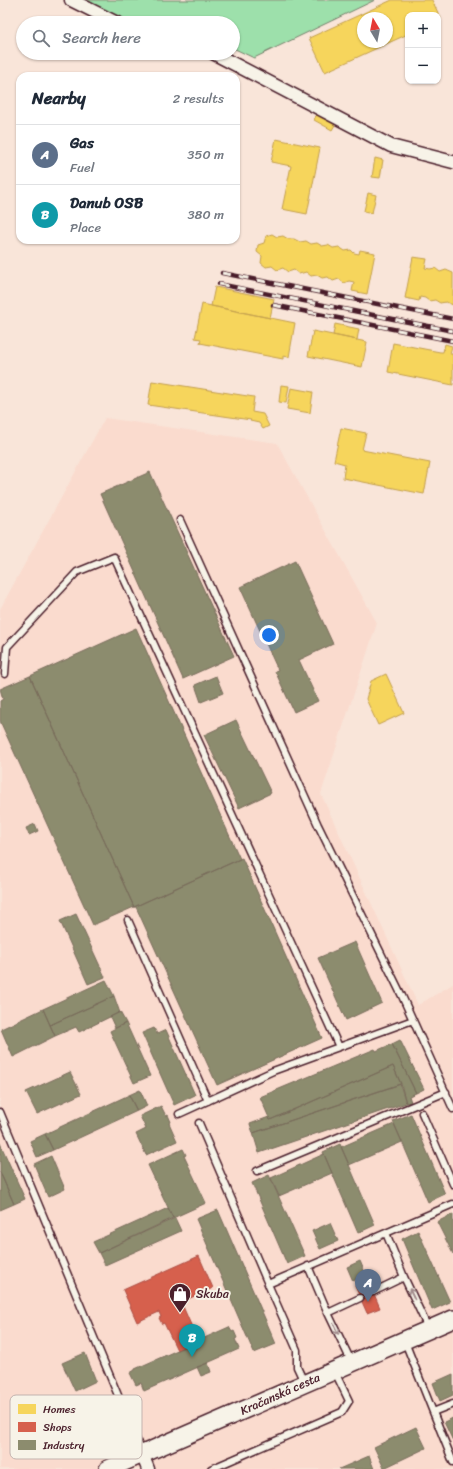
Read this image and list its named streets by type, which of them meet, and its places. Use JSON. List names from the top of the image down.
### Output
{
  "streets": {
    "street": ["Kračanská cesta"]
  },
  "places": {
    "shop": ["Skuba"]
  },
  "legend": ["Homes", "Shops", "Industry"],
  "north": "top",
  "page": {
    "map_buttons": ["+", "−"],
    "search": "Search here",
    "heading": ["Nearby", "2 results"],
    "list": [
      {
        "mark": "A",
        "name": "Gas",
        "note": "Fuel",
        "value": "350 m"
      },
      {
        "mark": "B",
        "name": "Danub OSB",
        "note": "Place",
        "value": "380 m"
      }
    ],
    "pins": ["A", "B"]
  }
}
